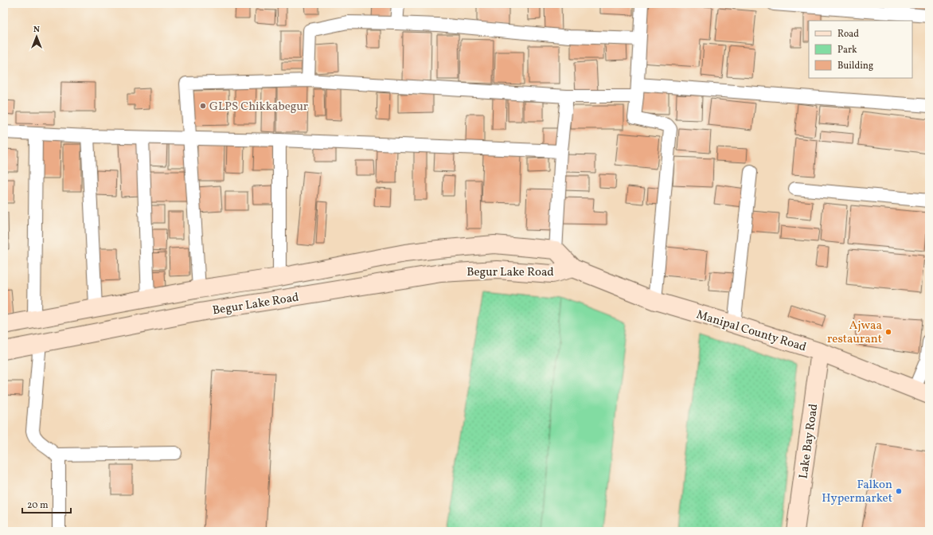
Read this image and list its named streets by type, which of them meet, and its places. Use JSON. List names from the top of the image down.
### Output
{
  "streets": {
    "main road": ["Begur Lake Road", "Manipal County Road", "Lake Bay Road"]
  },
  "crossings": [
    ["Begur Lake Road", "Manipal County Road"],
    ["Manipal County Road", "Lake Bay Road"]
  ],
  "places": ["GLPS Chikkabegur", "Ajwaa restaurant", "Falkon Hypermarket"],
  "legend": ["Road", "Park", "Building"],
  "scale_bar": "20 m",
  "north": "top"
}
